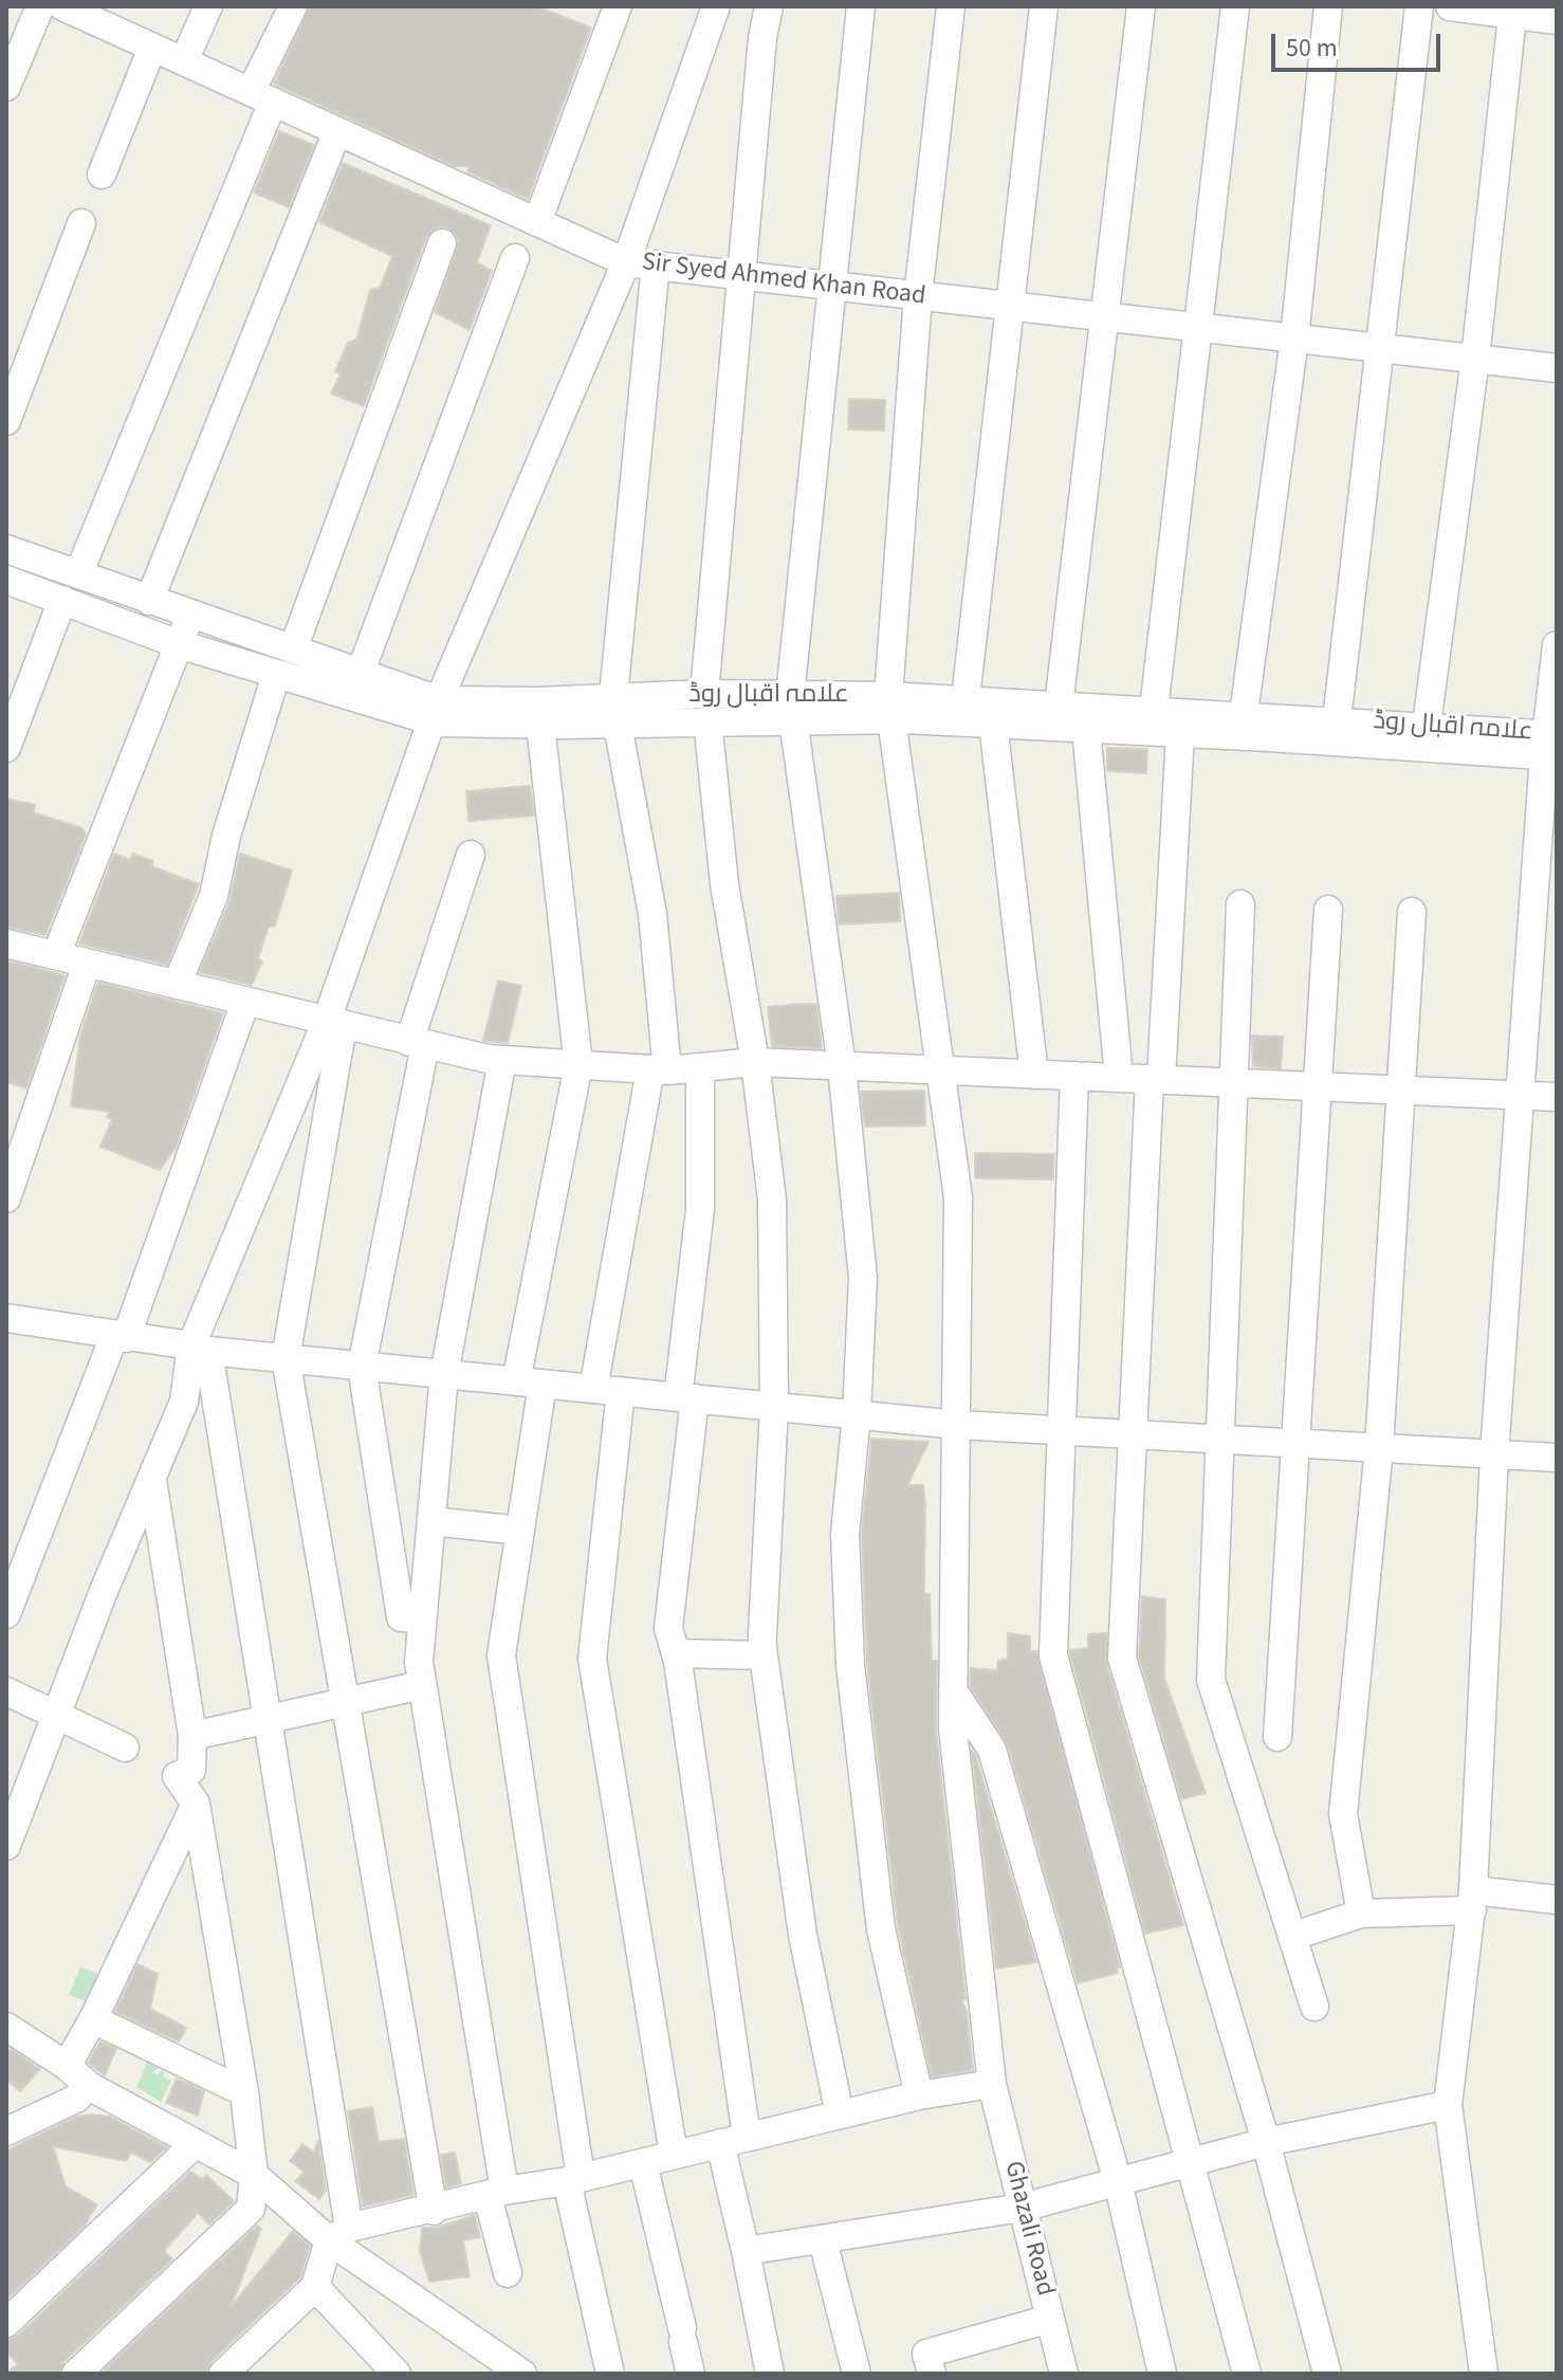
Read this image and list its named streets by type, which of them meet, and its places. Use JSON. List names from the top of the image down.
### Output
{
  "streets": {
    "street": ["Sir Syed Ahmed Khan Road", "علامہ اقبال روڈ", "Ghazali Road"]
  },
  "crossings": [
    ["Sir Syed Ahmed Khan Road", "Ghazali Road"],
    ["علامہ اقبال روڈ", "Ghazali Road"]
  ],
  "scale_bar": "50 m"
}
